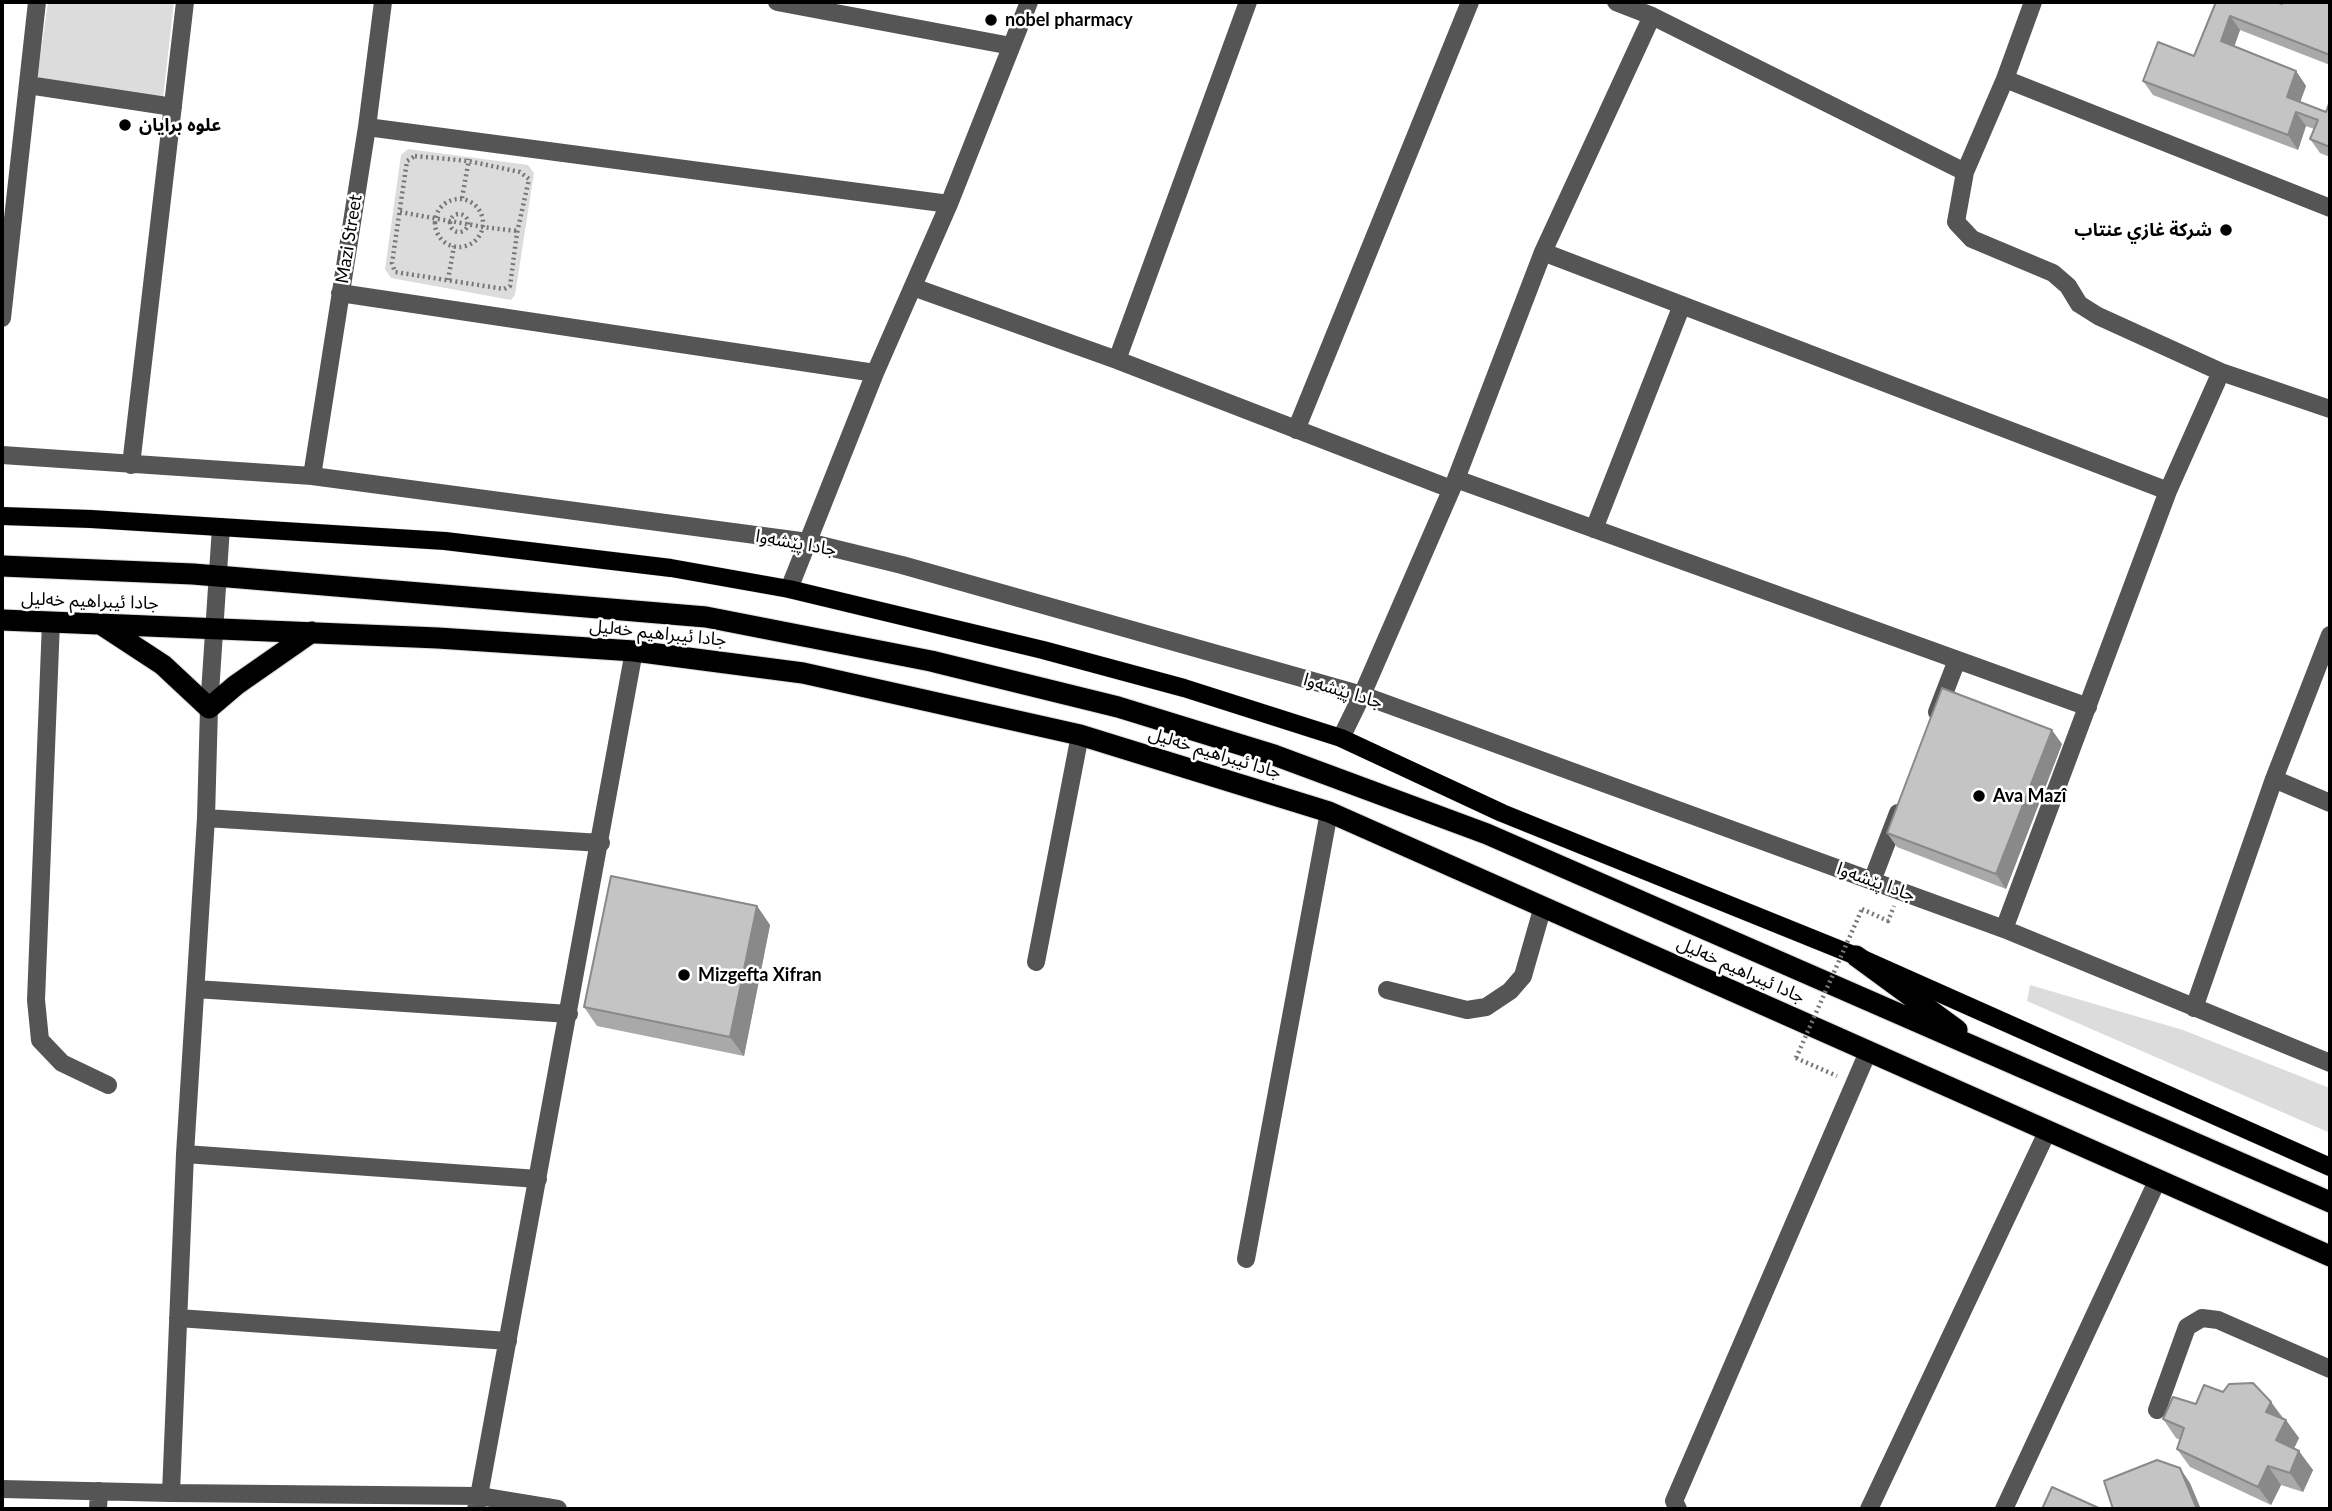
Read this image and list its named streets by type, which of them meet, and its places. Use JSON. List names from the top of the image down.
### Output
{
  "streets": {
    "highway": ["جادا ئیبراهیم خەلیل"],
    "street": ["Mazi Street", "جادا پێشەوا"]
  },
  "crossings": [
    ["Mazi Street", "جادا پێشەوا"]
  ],
  "places": [
    "nobel pharmacy",
    "علوه برايان",
    "شركة غازي عنتاب",
    "Ava Mazî",
    "Mizgefta Xifran"
  ]
}
